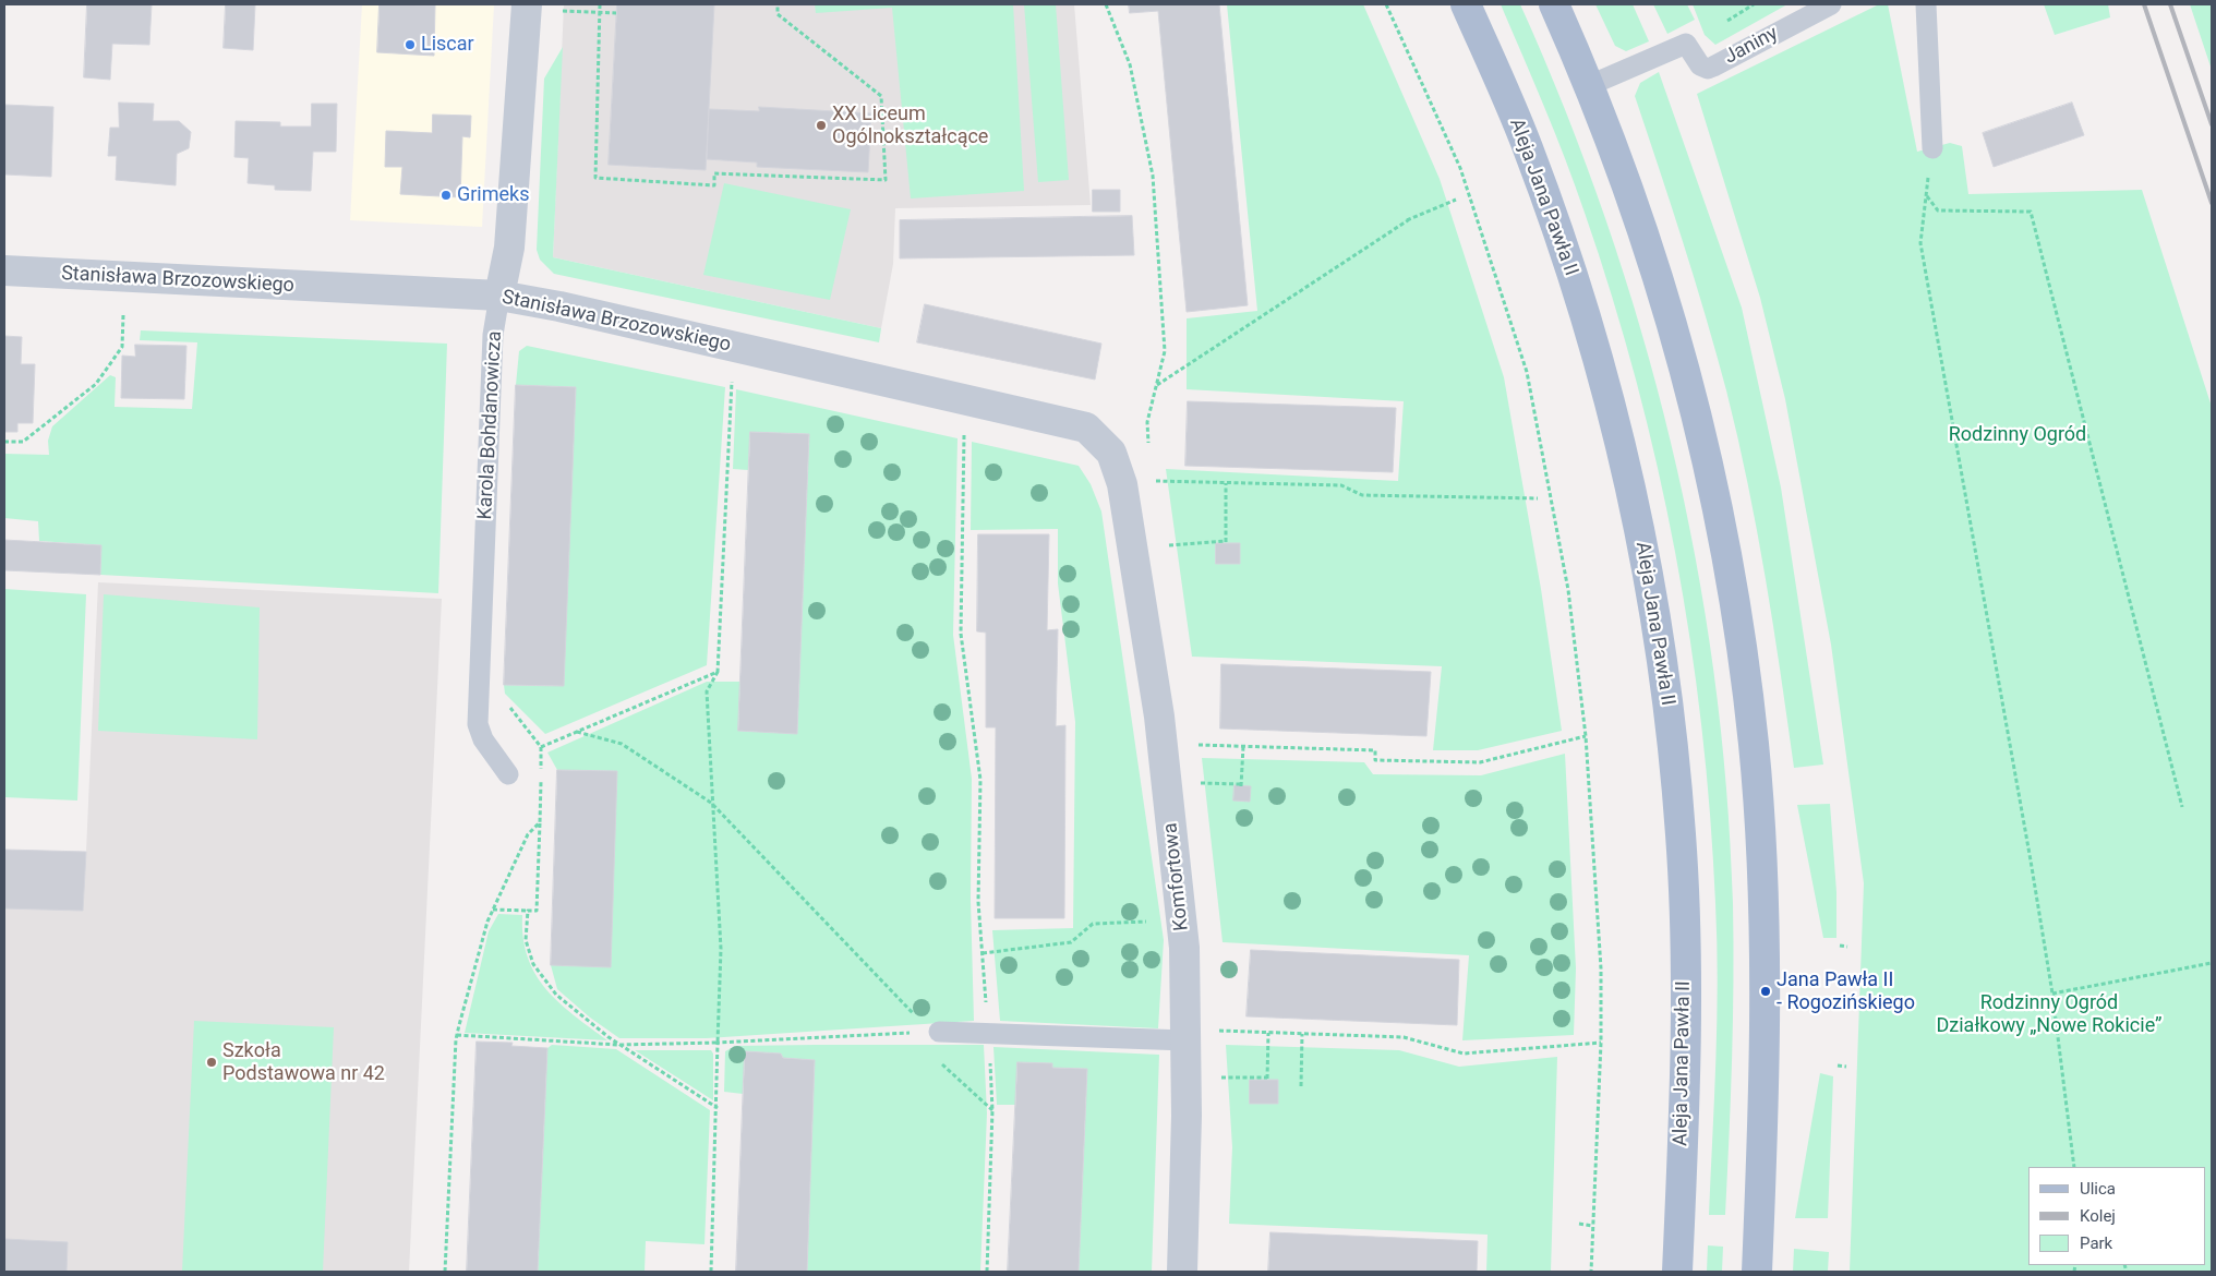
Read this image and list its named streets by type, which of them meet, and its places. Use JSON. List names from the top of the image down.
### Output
{
  "streets": {
    "main road": ["Aleja Jana Pawła II"],
    "street": ["Stanisława Brzozowskiego", "Karola Bohdanowicza", "Komfortowa"],
    "lane": ["Janiny"]
  },
  "crossings": [
    ["Stanisława Brzozowskiego", "Karola Bohdanowicza"],
    ["Stanisława Brzozowskiego", "Komfortowa"]
  ],
  "parks": ["Rodzinny Ogród", "Rodzinny Ogród Działkowy „Nowe Rokicie”"],
  "places": [
    "Liscar",
    "XX Liceum Ogólnokształcące",
    "Grimeks",
    "Jana Pawła II - Rogozińskiego",
    "Szkoła Podstawowa nr 42"
  ],
  "legend": ["Ulica", "Kolej", "Park"]
}
